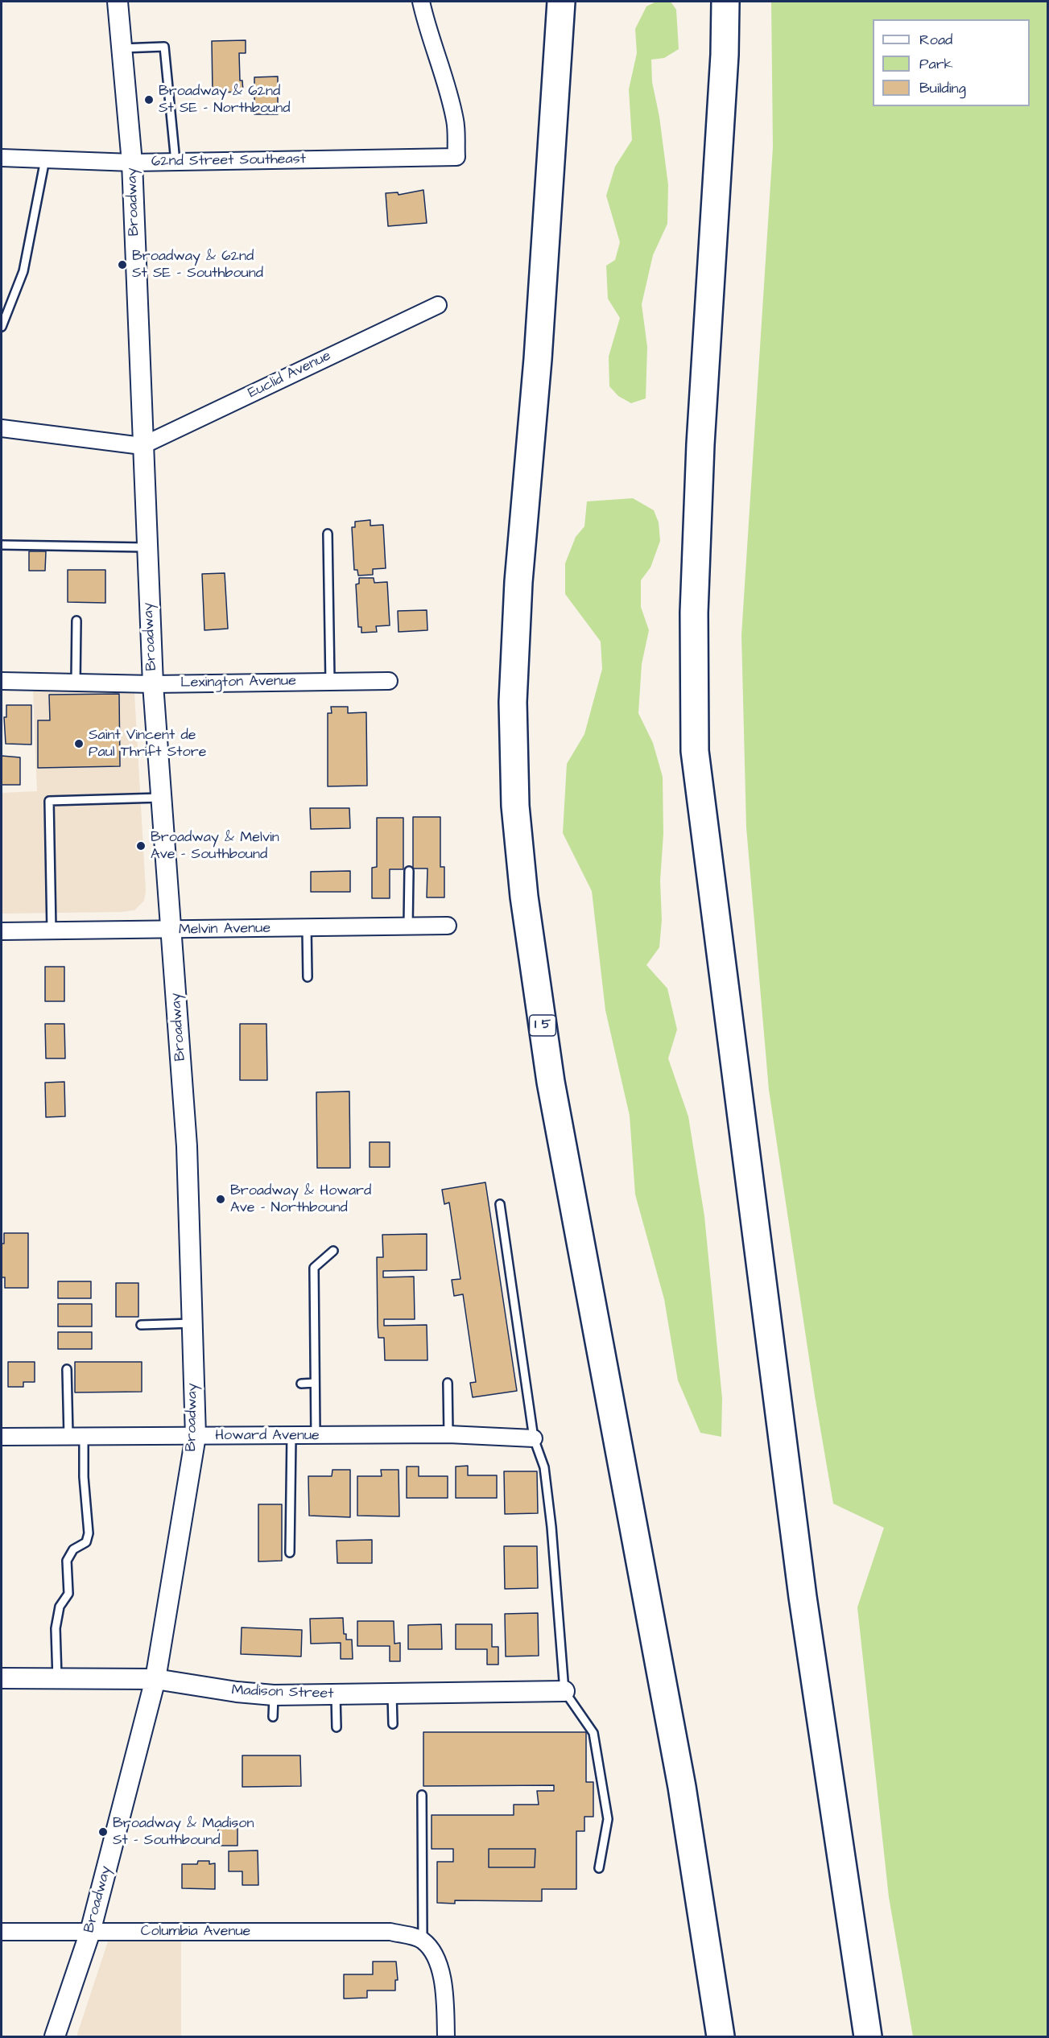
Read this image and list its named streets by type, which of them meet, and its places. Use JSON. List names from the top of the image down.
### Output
{
  "streets": {
    "highway": ["I 5"],
    "street": [
      "62nd Street Southeast",
      "Broadway",
      "Euclid Avenue",
      "Lexington Avenue",
      "Melvin Avenue",
      "Howard Avenue",
      "Madison Street",
      "Columbia Avenue"
    ]
  },
  "crossings": [
    ["62nd Street Southeast", "Broadway"],
    ["Broadway", "Euclid Avenue"],
    ["Broadway", "Lexington Avenue"],
    ["Broadway", "Melvin Avenue"],
    ["Broadway", "Howard Avenue"],
    ["Broadway", "Madison Street"],
    ["Broadway", "Columbia Avenue"]
  ],
  "places": [
    "Broadway & 62nd St SE - Northbound",
    "Broadway & 62nd St SE - Southbound",
    "Saint Vincent de Paul Thrift Store",
    "Broadway & Melvin Ave - Southbound",
    "Broadway & Howard Ave - Northbound",
    "Broadway & Madison St - Southbound"
  ],
  "legend": ["Road", "Park", "Building"]
}
